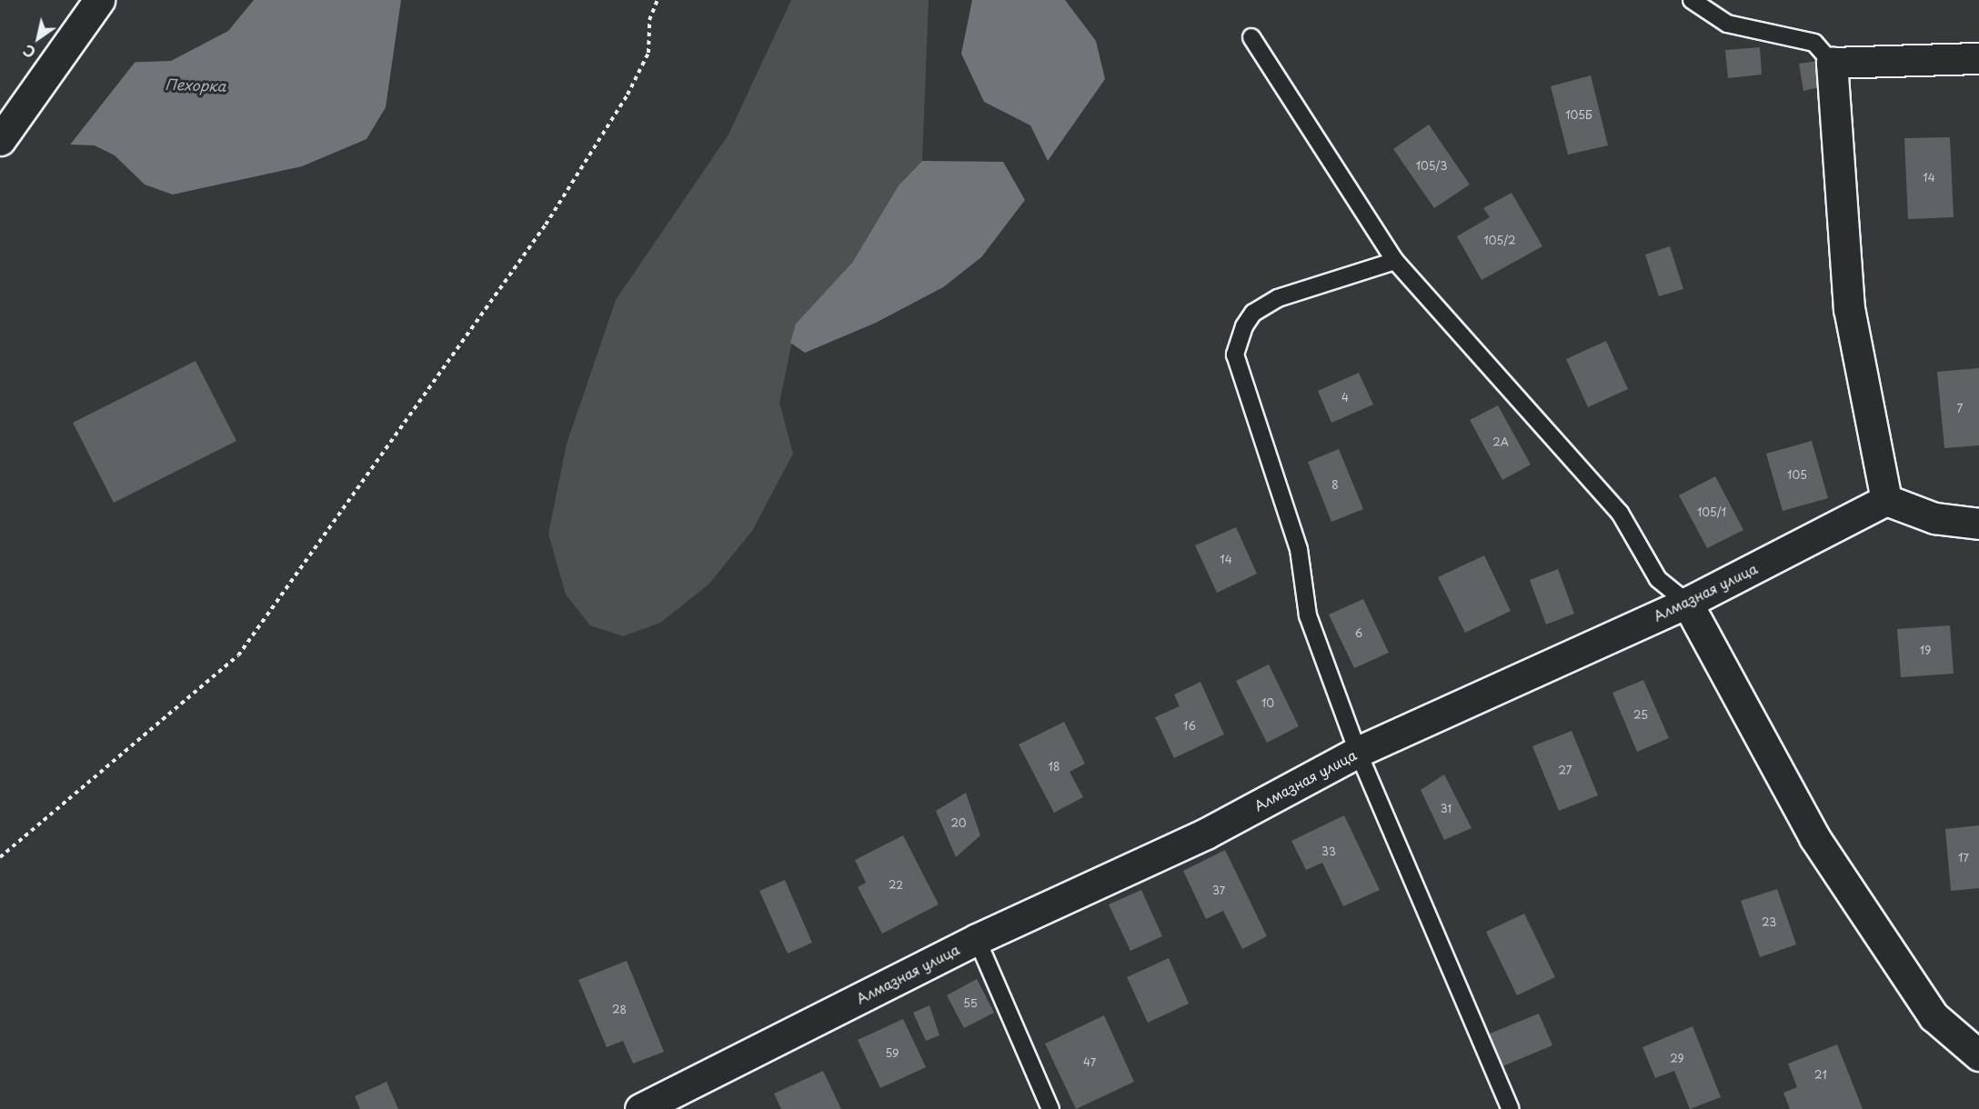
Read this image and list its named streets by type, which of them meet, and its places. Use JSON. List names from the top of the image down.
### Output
{
  "streets": {
    "street": ["Алмазная улица"]
  },
  "water": ["Пехорка"],
  "house_numbers": [
    "105Б",
    "105/3",
    "14",
    "105/2",
    "4",
    "7",
    "2А",
    "105",
    "8",
    "105/1",
    "14",
    "6",
    "19",
    "10",
    "25",
    "16",
    "18",
    "27",
    "31",
    "20",
    "33",
    "17",
    "22",
    "37",
    "23",
    "55",
    "28",
    "59",
    "29",
    "47",
    "21"
  ],
  "north": "bottom left"
}
